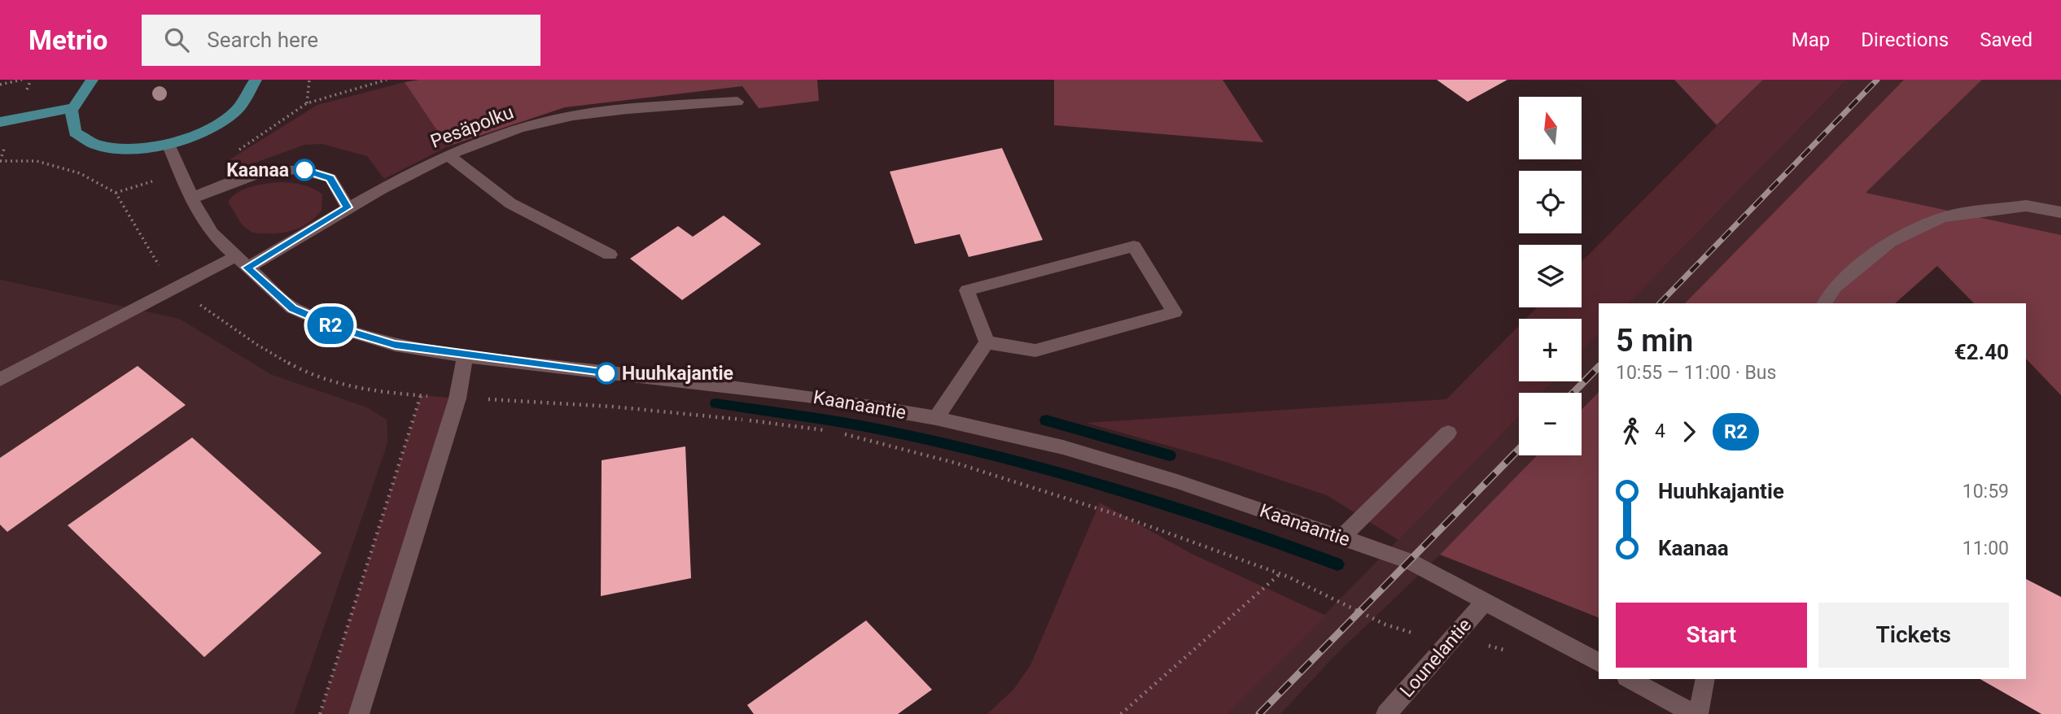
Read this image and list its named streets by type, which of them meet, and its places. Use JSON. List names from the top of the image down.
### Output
{
  "streets": {
    "street": ["Pesäpolku", "Kaanaantie", "Lounelantie"]
  },
  "crossings": [
    ["Pesäpolku", "Kaanaantie"],
    ["Kaanaantie", "Lounelantie"]
  ],
  "places": ["Kaanaa", "Huuhkajantie"],
  "lines": ["bus line R2"],
  "north": "top",
  "page": {
    "header": "Metrio",
    "search": "Search here",
    "nav": ["Map", "Directions", "Saved"],
    "on_map": "R2",
    "map_buttons": ["+", "−"],
    "heading": ["5 min", "10:55 – 11:00 · Bus", "€2.40"],
    "legs": ["4", "R2"],
    "list": [
      {
        "name": "Huuhkajantie",
        "value": "10:59"
      },
      {
        "name": "Kaanaa",
        "value": "11:00"
      }
    ],
    "buttons": ["Start", "Tickets"]
  }
}
